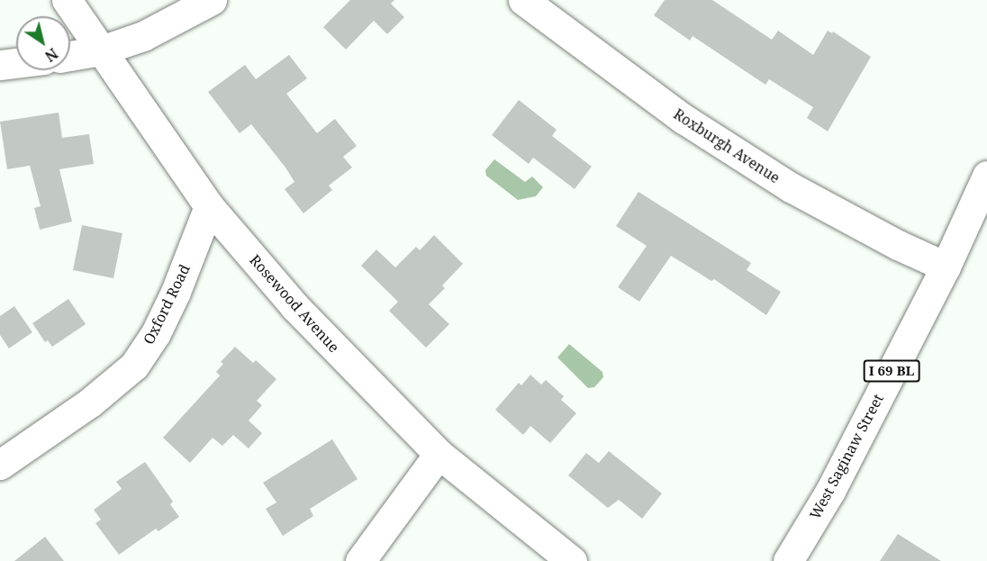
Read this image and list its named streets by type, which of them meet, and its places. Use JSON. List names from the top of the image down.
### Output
{
  "streets": {
    "street": [
      "Roxburgh Avenue",
      "Rosewood Avenue",
      "Oxford Road",
      "I 69 BL",
      "West Saginaw Street"
    ]
  },
  "crossings": [
    ["Roxburgh Avenue", "West Saginaw Street"],
    ["Rosewood Avenue", "Oxford Road"]
  ],
  "north": "bottom right"
}
